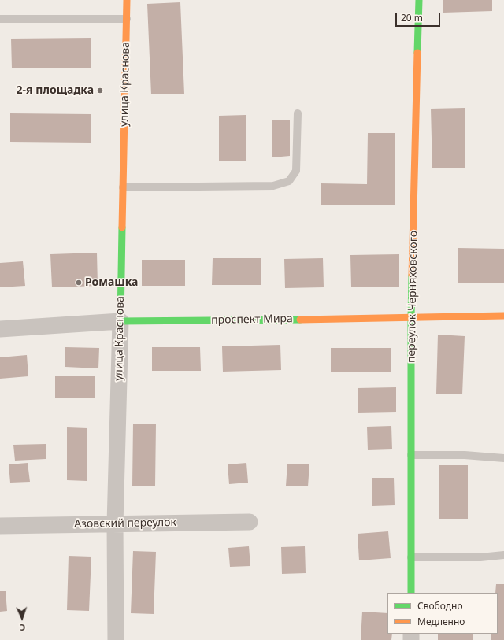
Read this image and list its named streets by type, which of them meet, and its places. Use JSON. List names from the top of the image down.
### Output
{
  "streets": {
    "street": [
      "улица Краснова",
      "переулок Черняховского",
      "проспект Мира",
      "Азовский переулок"
    ]
  },
  "crossings": [
    ["улица Краснова", "проспект Мира"],
    ["улица Краснова", "Азовский переулок"],
    ["переулок Черняховского", "проспект Мира"]
  ],
  "places": ["2-я площадка", "Ромашка"],
  "legend": ["Свободно", "Медленно"],
  "scale_bar": "20 m",
  "north": "bottom"
}
